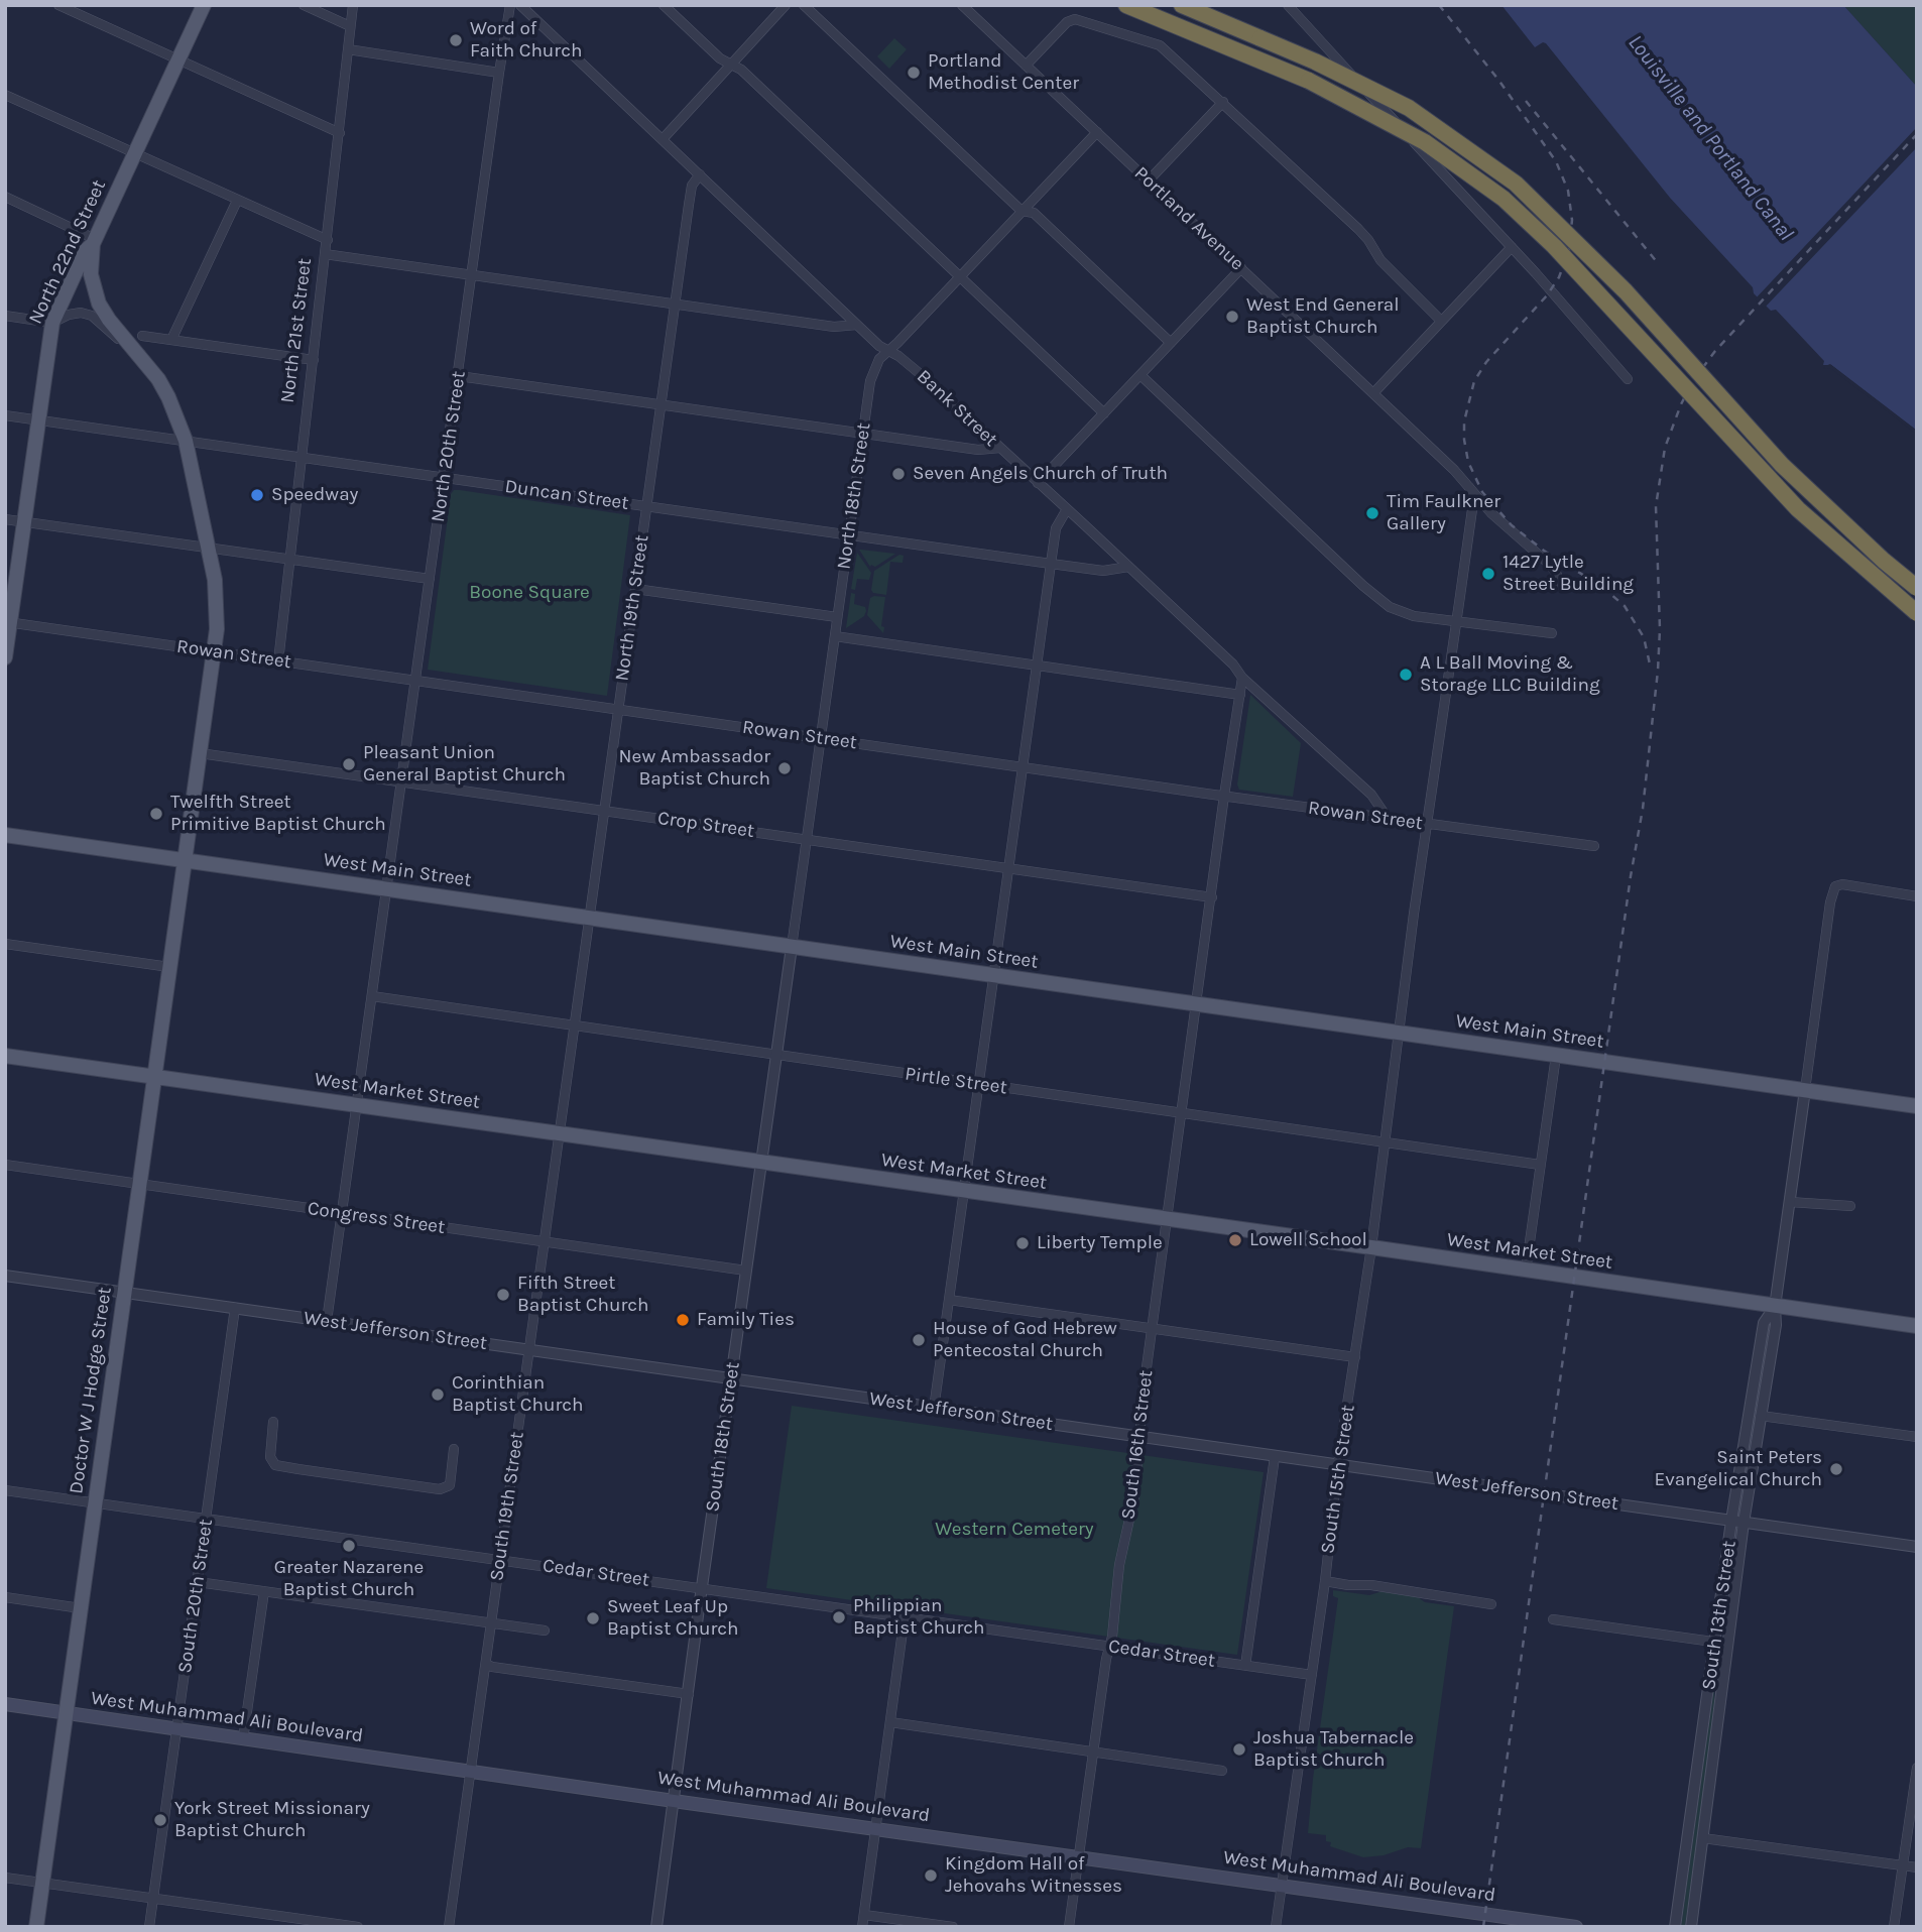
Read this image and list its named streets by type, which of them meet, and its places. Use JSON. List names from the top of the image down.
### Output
{
  "streets": {
    "main road": [
      "North 22nd Street",
      "West Main Street",
      "West Market Street",
      "Doctor W J Hodge Street",
      "West Muhammad Ali Boulevard"
    ],
    "street": [
      "Portland Avenue",
      "North 21st Street",
      "Bank Street",
      "North 20th Street",
      "Duncan Street",
      "North 18th Street",
      "North 19th Street",
      "Rowan Street",
      "Crop Street",
      "Pirtle Street",
      "Congress Street",
      "West Jefferson Street",
      "South 18th Street",
      "South 16th Street",
      "South 15th Street",
      "South 19th Street",
      "Cedar Street",
      "South 20th Street",
      "South 13th Street"
    ]
  },
  "crossings": [
    ["Portland Avenue", "North 18th Street"],
    ["Portland Avenue", "South 15th Street"],
    ["North 22nd Street", "Duncan Street"],
    ["North 22nd Street", "Rowan Street"],
    ["North 21st Street", "Duncan Street"],
    ["North 21st Street", "Rowan Street"],
    ["Bank Street", "Duncan Street"],
    ["Bank Street", "North 18th Street"],
    ["Bank Street", "North 19th Street"],
    ["Bank Street", "Rowan Street"],
    ["Bank Street", "South 16th Street"],
    ["North 20th Street", "Duncan Street"],
    ["North 20th Street", "Rowan Street"],
    ["North 20th Street", "Crop Street"],
    ["North 20th Street", "West Main Street"],
    ["Duncan Street", "North 18th Street"],
    ["Duncan Street", "North 19th Street"],
    ["North 18th Street", "Rowan Street"],
    ["North 18th Street", "Crop Street"],
    ["North 18th Street", "West Main Street"],
    ["North 18th Street", "South 18th Street"],
    ["North 19th Street", "Rowan Street"],
    ["North 19th Street", "Crop Street"],
    ["North 19th Street", "West Main Street"],
    ["North 19th Street", "South 19th Street"],
    ["Rowan Street", "South 16th Street"],
    ["Rowan Street", "South 15th Street"],
    ["Crop Street", "South 16th Street"],
    ["West Main Street", "Doctor W J Hodge Street"],
    ["West Main Street", "South 18th Street"],
    ["West Main Street", "South 16th Street"],
    ["West Main Street", "South 15th Street"],
    ["West Main Street", "South 19th Street"],
    ["West Main Street", "South 13th Street"],
    ["Pirtle Street", "South 18th Street"],
    ["Pirtle Street", "South 16th Street"],
    ["Pirtle Street", "South 15th Street"],
    ["Pirtle Street", "South 19th Street"],
    ["West Market Street", "Doctor W J Hodge Street"],
    ["West Market Street", "South 18th Street"],
    ["West Market Street", "South 16th Street"],
    ["West Market Street", "South 15th Street"],
    ["West Market Street", "South 19th Street"],
    ["West Market Street", "South 13th Street"],
    ["Congress Street", "Doctor W J Hodge Street"],
    ["Congress Street", "South 18th Street"],
    ["Congress Street", "South 19th Street"],
    ["West Jefferson Street", "Doctor W J Hodge Street"],
    ["West Jefferson Street", "South 18th Street"],
    ["West Jefferson Street", "South 16th Street"],
    ["West Jefferson Street", "South 15th Street"],
    ["West Jefferson Street", "South 19th Street"],
    ["West Jefferson Street", "South 20th Street"],
    ["West Jefferson Street", "South 13th Street"],
    ["Doctor W J Hodge Street", "Cedar Street"],
    ["Doctor W J Hodge Street", "West Muhammad Ali Boulevard"],
    ["South 18th Street", "Cedar Street"],
    ["South 18th Street", "West Muhammad Ali Boulevard"],
    ["South 16th Street", "Cedar Street"],
    ["South 16th Street", "West Muhammad Ali Boulevard"],
    ["South 15th Street", "Cedar Street"],
    ["South 15th Street", "West Muhammad Ali Boulevard"],
    ["South 19th Street", "Cedar Street"],
    ["South 19th Street", "West Muhammad Ali Boulevard"],
    ["Cedar Street", "South 20th Street"],
    ["South 20th Street", "West Muhammad Ali Boulevard"]
  ],
  "water": ["Louisville and Portland Canal"],
  "parks": ["Boone Square", "Western Cemetery"],
  "places": [
    "Word of Faith Church",
    "Portland Methodist Center",
    "West End General Baptist Church",
    "Seven Angels Church of Truth",
    "Speedway",
    "Tim Faulkner Gallery",
    "1427 Lytle Street Building",
    "A L Ball Moving & Storage LLC Building",
    "Pleasant Union General Baptist Church",
    "New Ambassador Baptist Church",
    "Twelfth Street Primitive Baptist Church",
    "Lowell School",
    "Liberty Temple",
    "Fifth Street Baptist Church",
    "Family Ties",
    "House of God Hebrew Pentecostal Church",
    "Corinthian Baptist Church",
    "Saint Peters Evangelical Church",
    "Greater Nazarene Baptist Church",
    "Philippian Baptist Church",
    "Sweet Leaf Up Baptist Church",
    "Joshua Tabernacle Baptist Church",
    "York Street Missionary Baptist Church",
    "Kingdom Hall of Jehovahs Witnesses"
  ]
}
